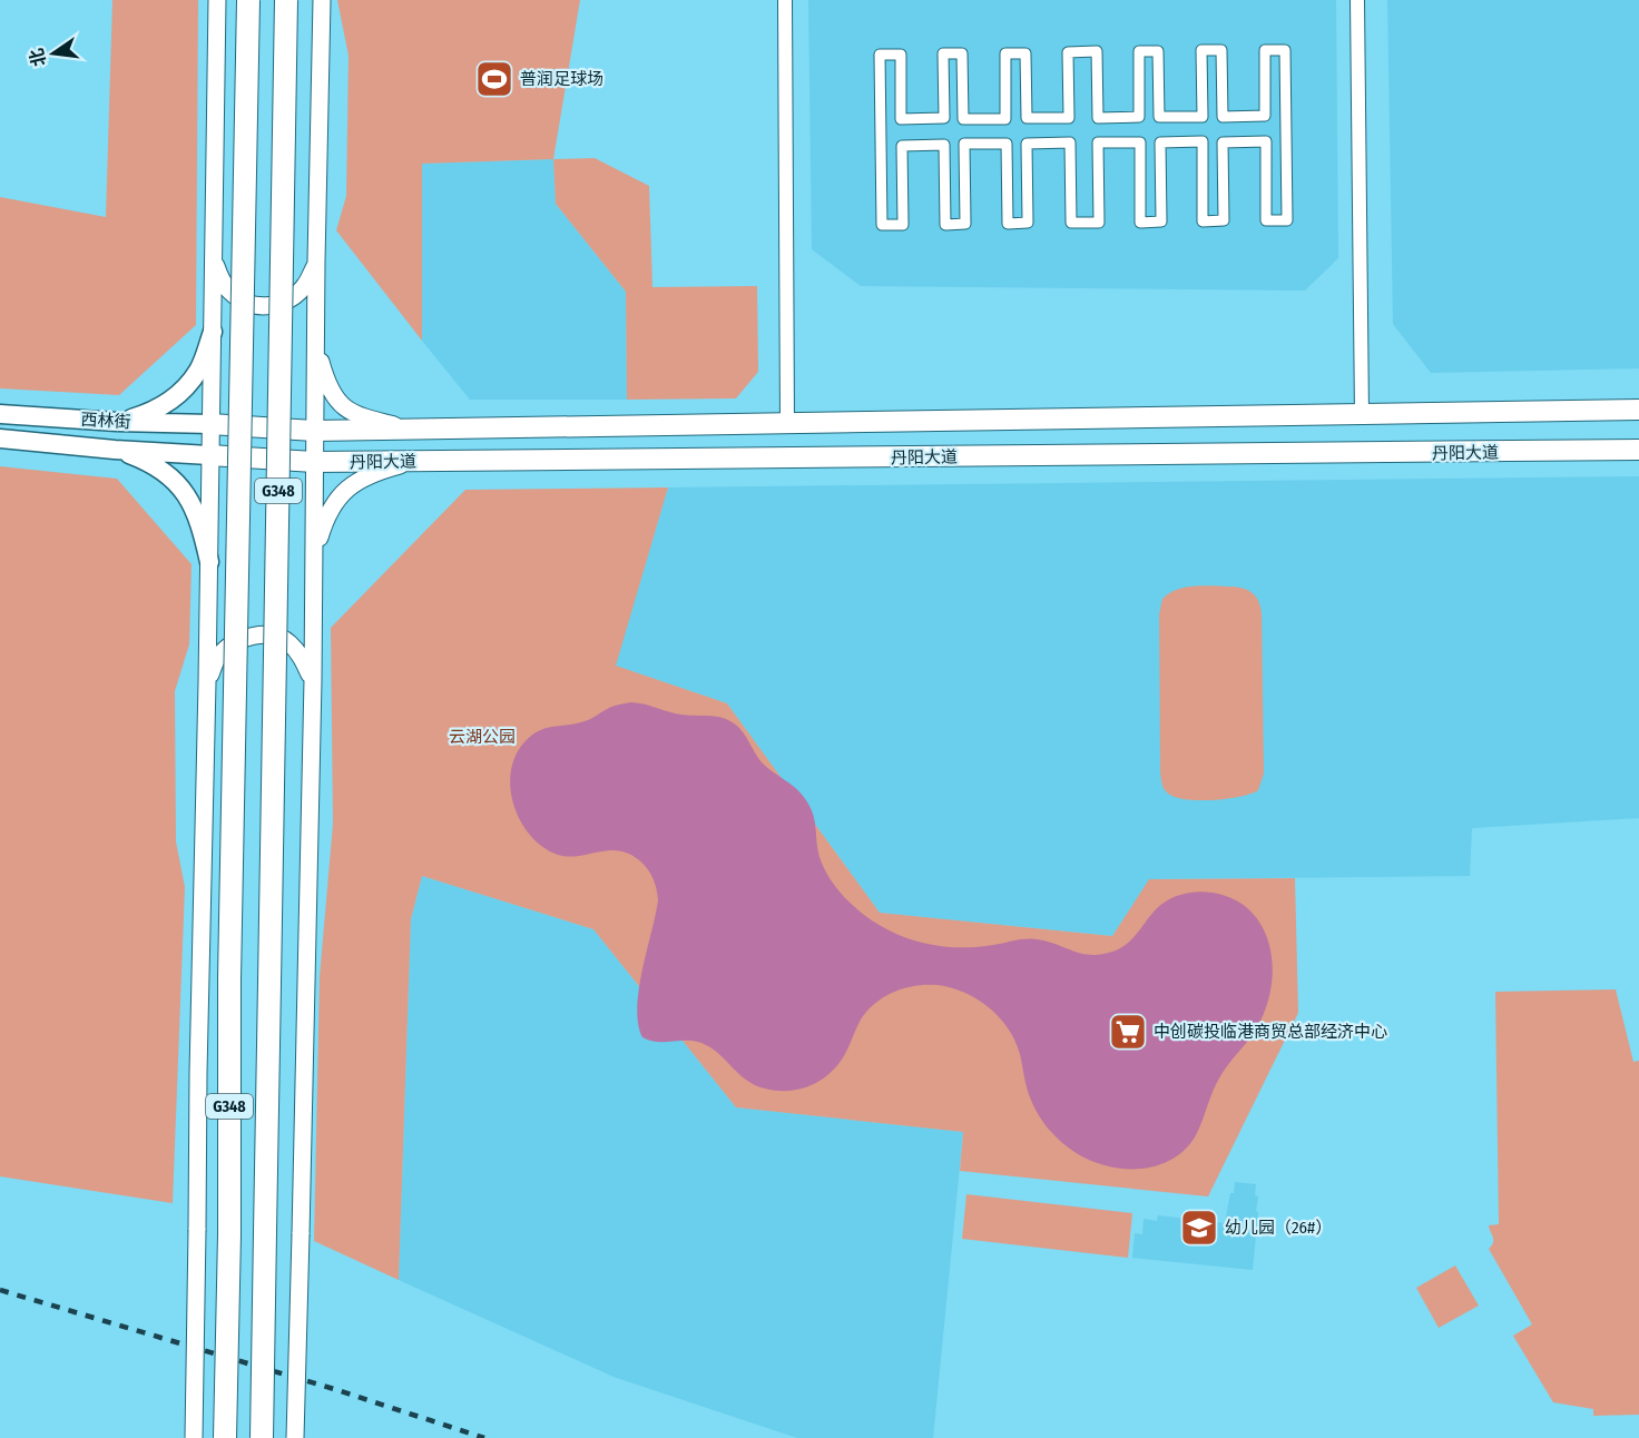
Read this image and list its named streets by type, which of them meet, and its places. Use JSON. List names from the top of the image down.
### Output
{
  "streets": {
    "highway": ["G348"],
    "main road": ["西林街", "丹阳大道"]
  },
  "crossings": [
    ["西林街", "丹阳大道"]
  ],
  "parks": ["云湖公园"],
  "places": {
    "sports": ["普润足球场"],
    "supermarket": ["中创碳投临港商贸总部经济中心"],
    "school or university": ["幼儿园（26#）"]
  },
  "north": "left"
}
